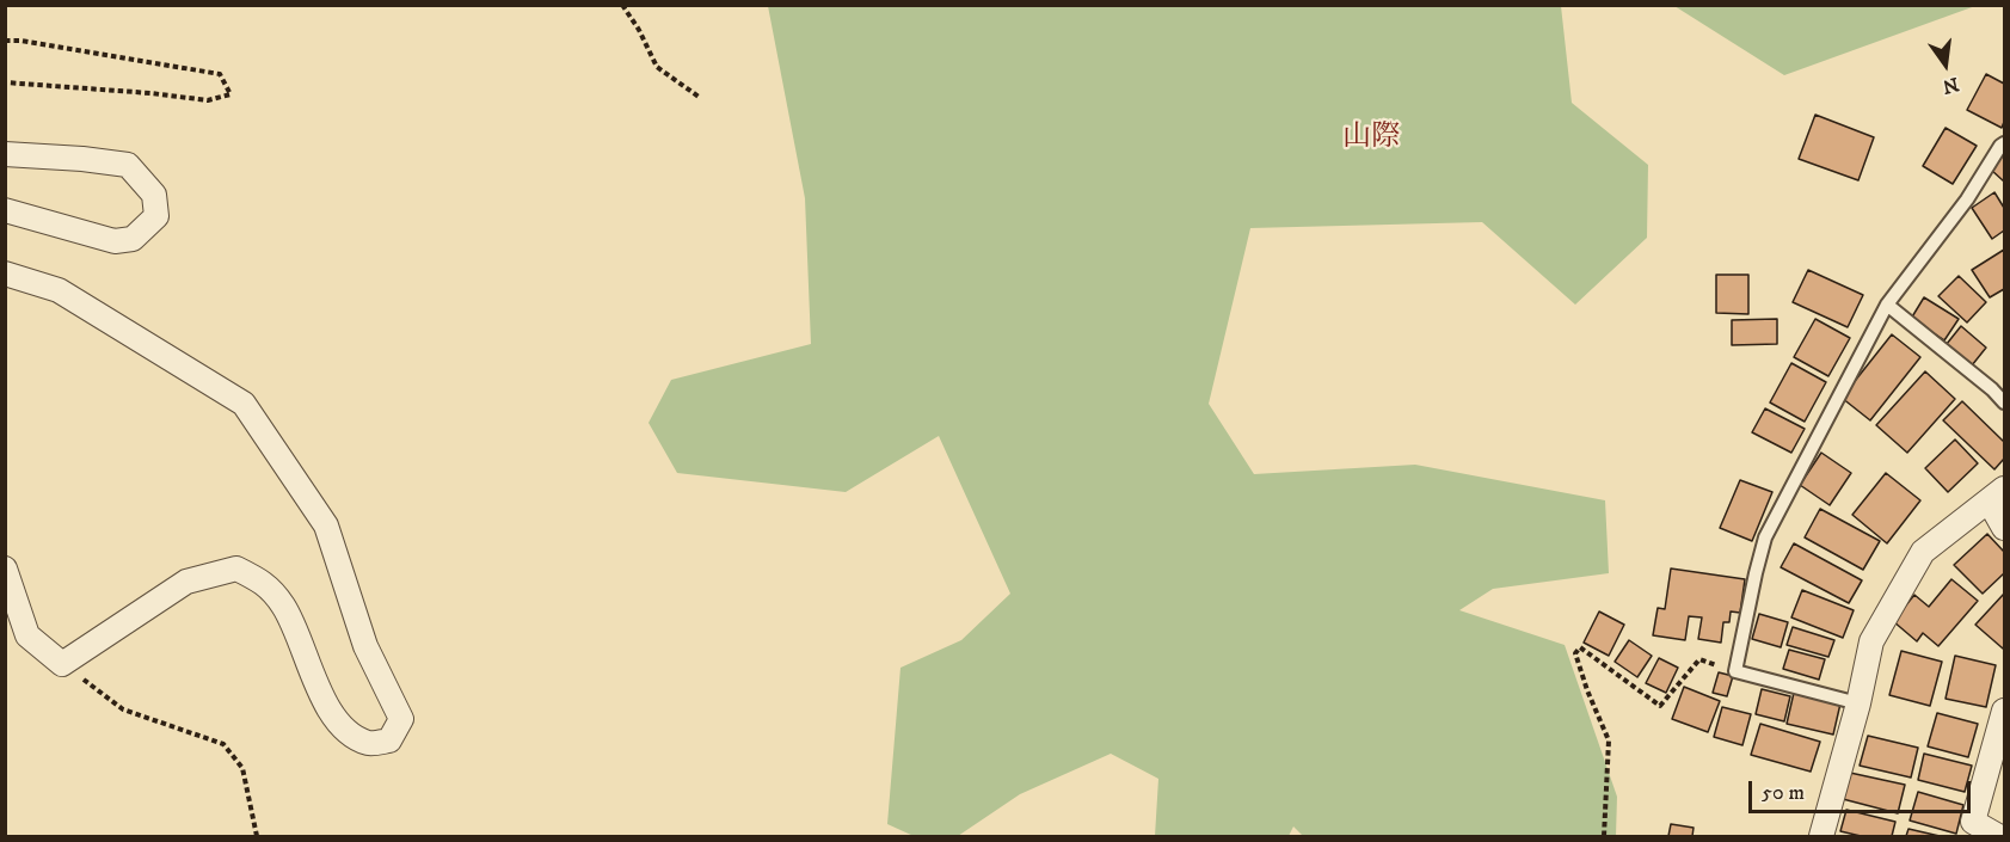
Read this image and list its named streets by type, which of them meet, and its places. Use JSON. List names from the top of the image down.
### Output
{
  "districts": ["山際"],
  "scale_bar": "50 m",
  "north": "bottom"
}
